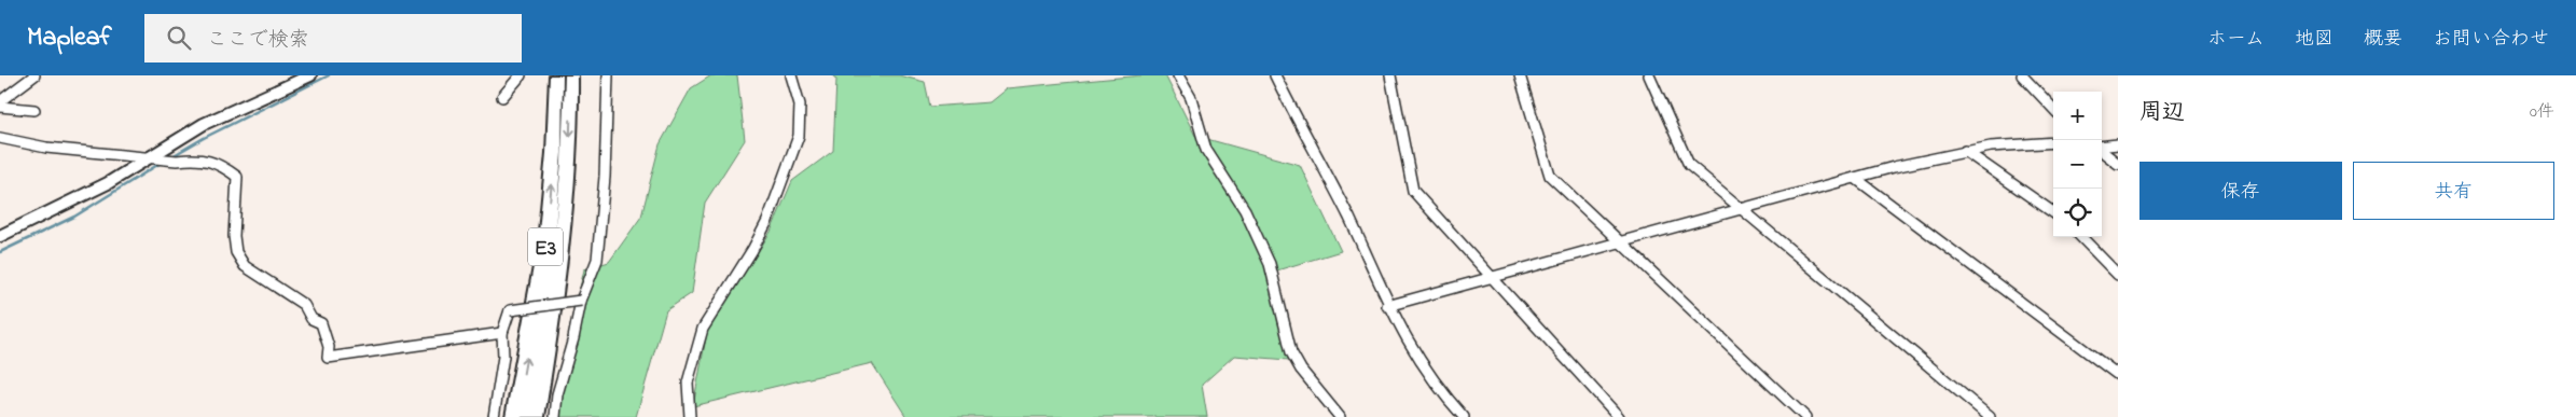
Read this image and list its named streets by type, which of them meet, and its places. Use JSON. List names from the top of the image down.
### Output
{
  "streets": {
    "highway": ["E3"]
  },
  "page": {
    "header": "Mapleaf",
    "search": "ここで検索",
    "nav": [
      "ホーム",
      "地図",
      "概要",
      "お問い合わせ"
    ],
    "heading": ["周辺", "0件"],
    "map_buttons": ["+", "−"],
    "buttons": ["保存", "共有"]
  }
}
